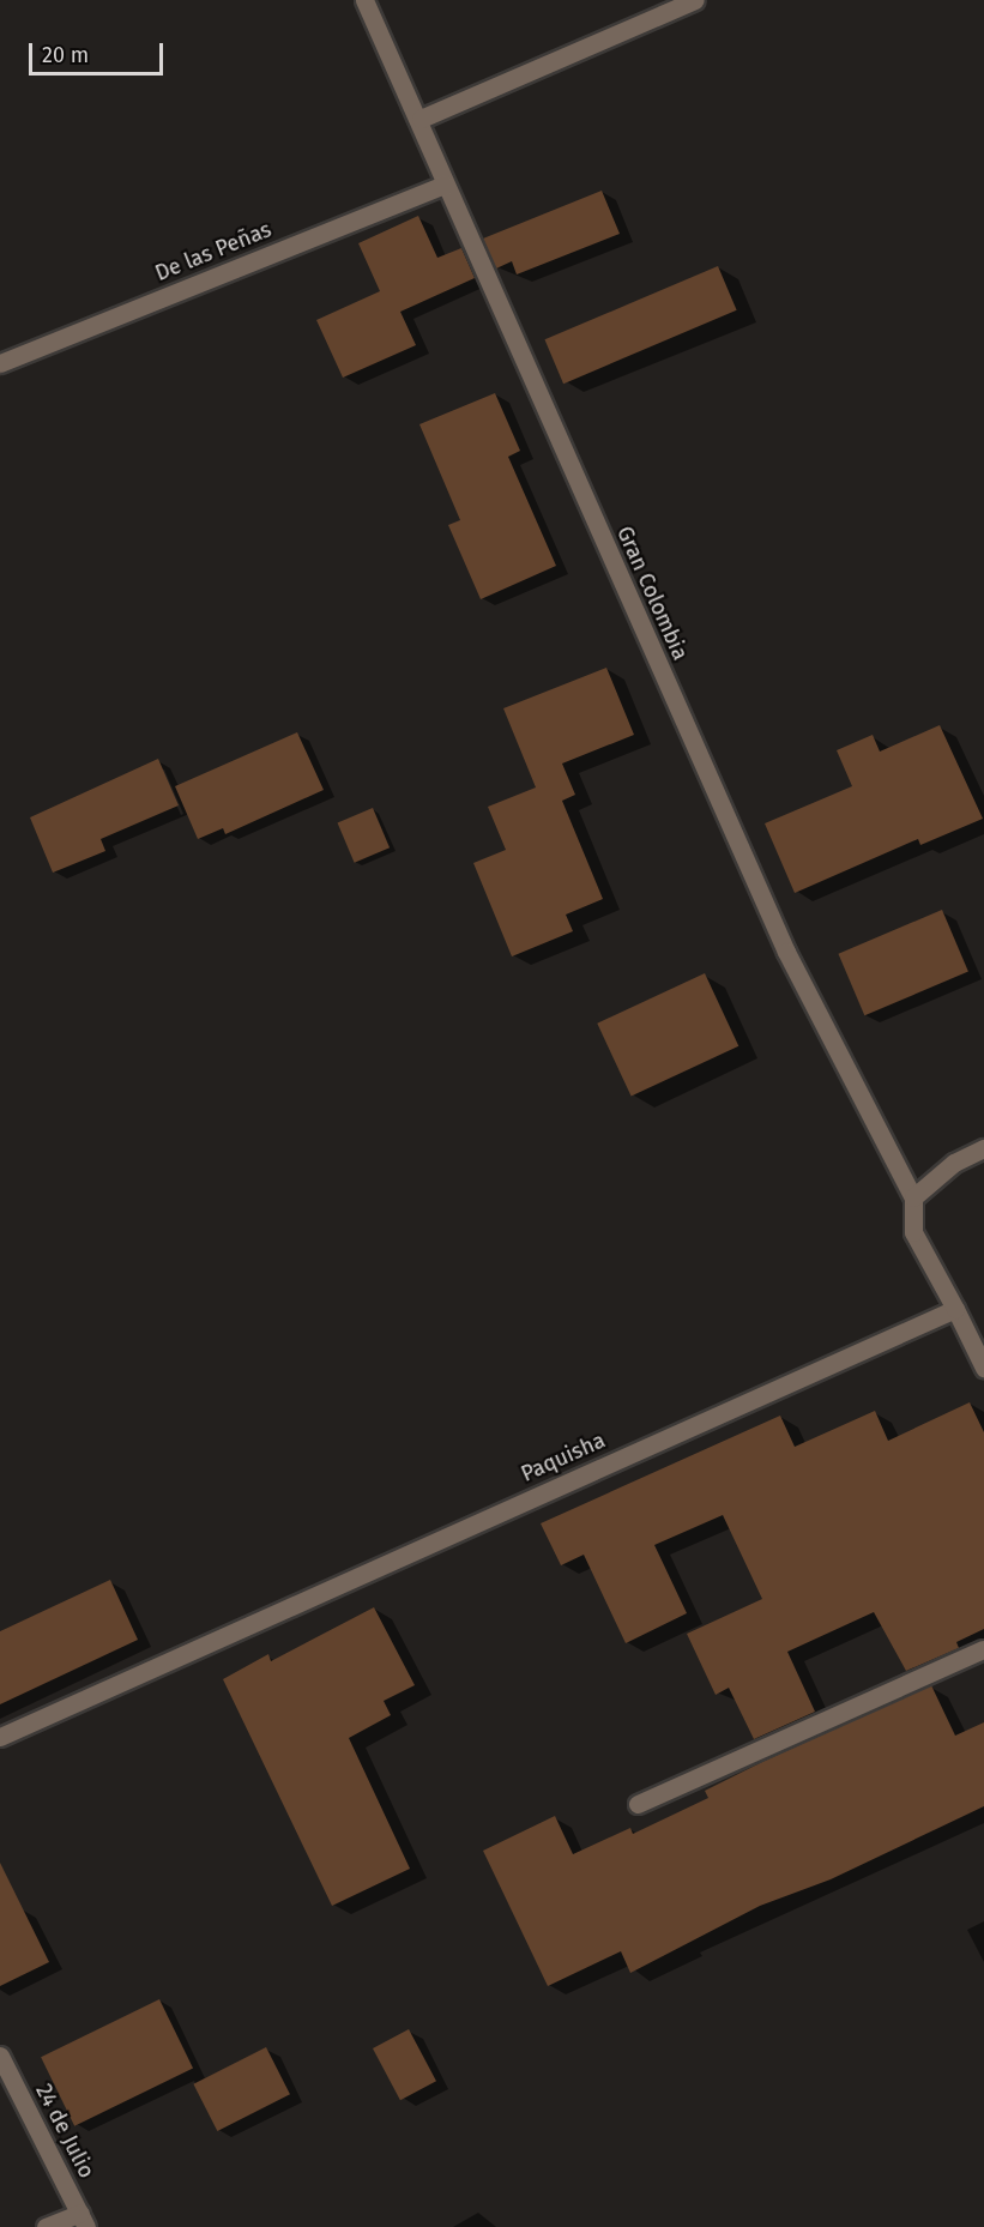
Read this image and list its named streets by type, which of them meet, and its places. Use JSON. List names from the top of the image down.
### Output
{
  "streets": {
    "street": [
      "De las Peñas",
      "Gran Colombia",
      "Paquisha",
      "24 de Julio"
    ]
  },
  "crossings": [
    ["De las Peñas", "Gran Colombia"]
  ],
  "scale_bar": "20 m"
}
